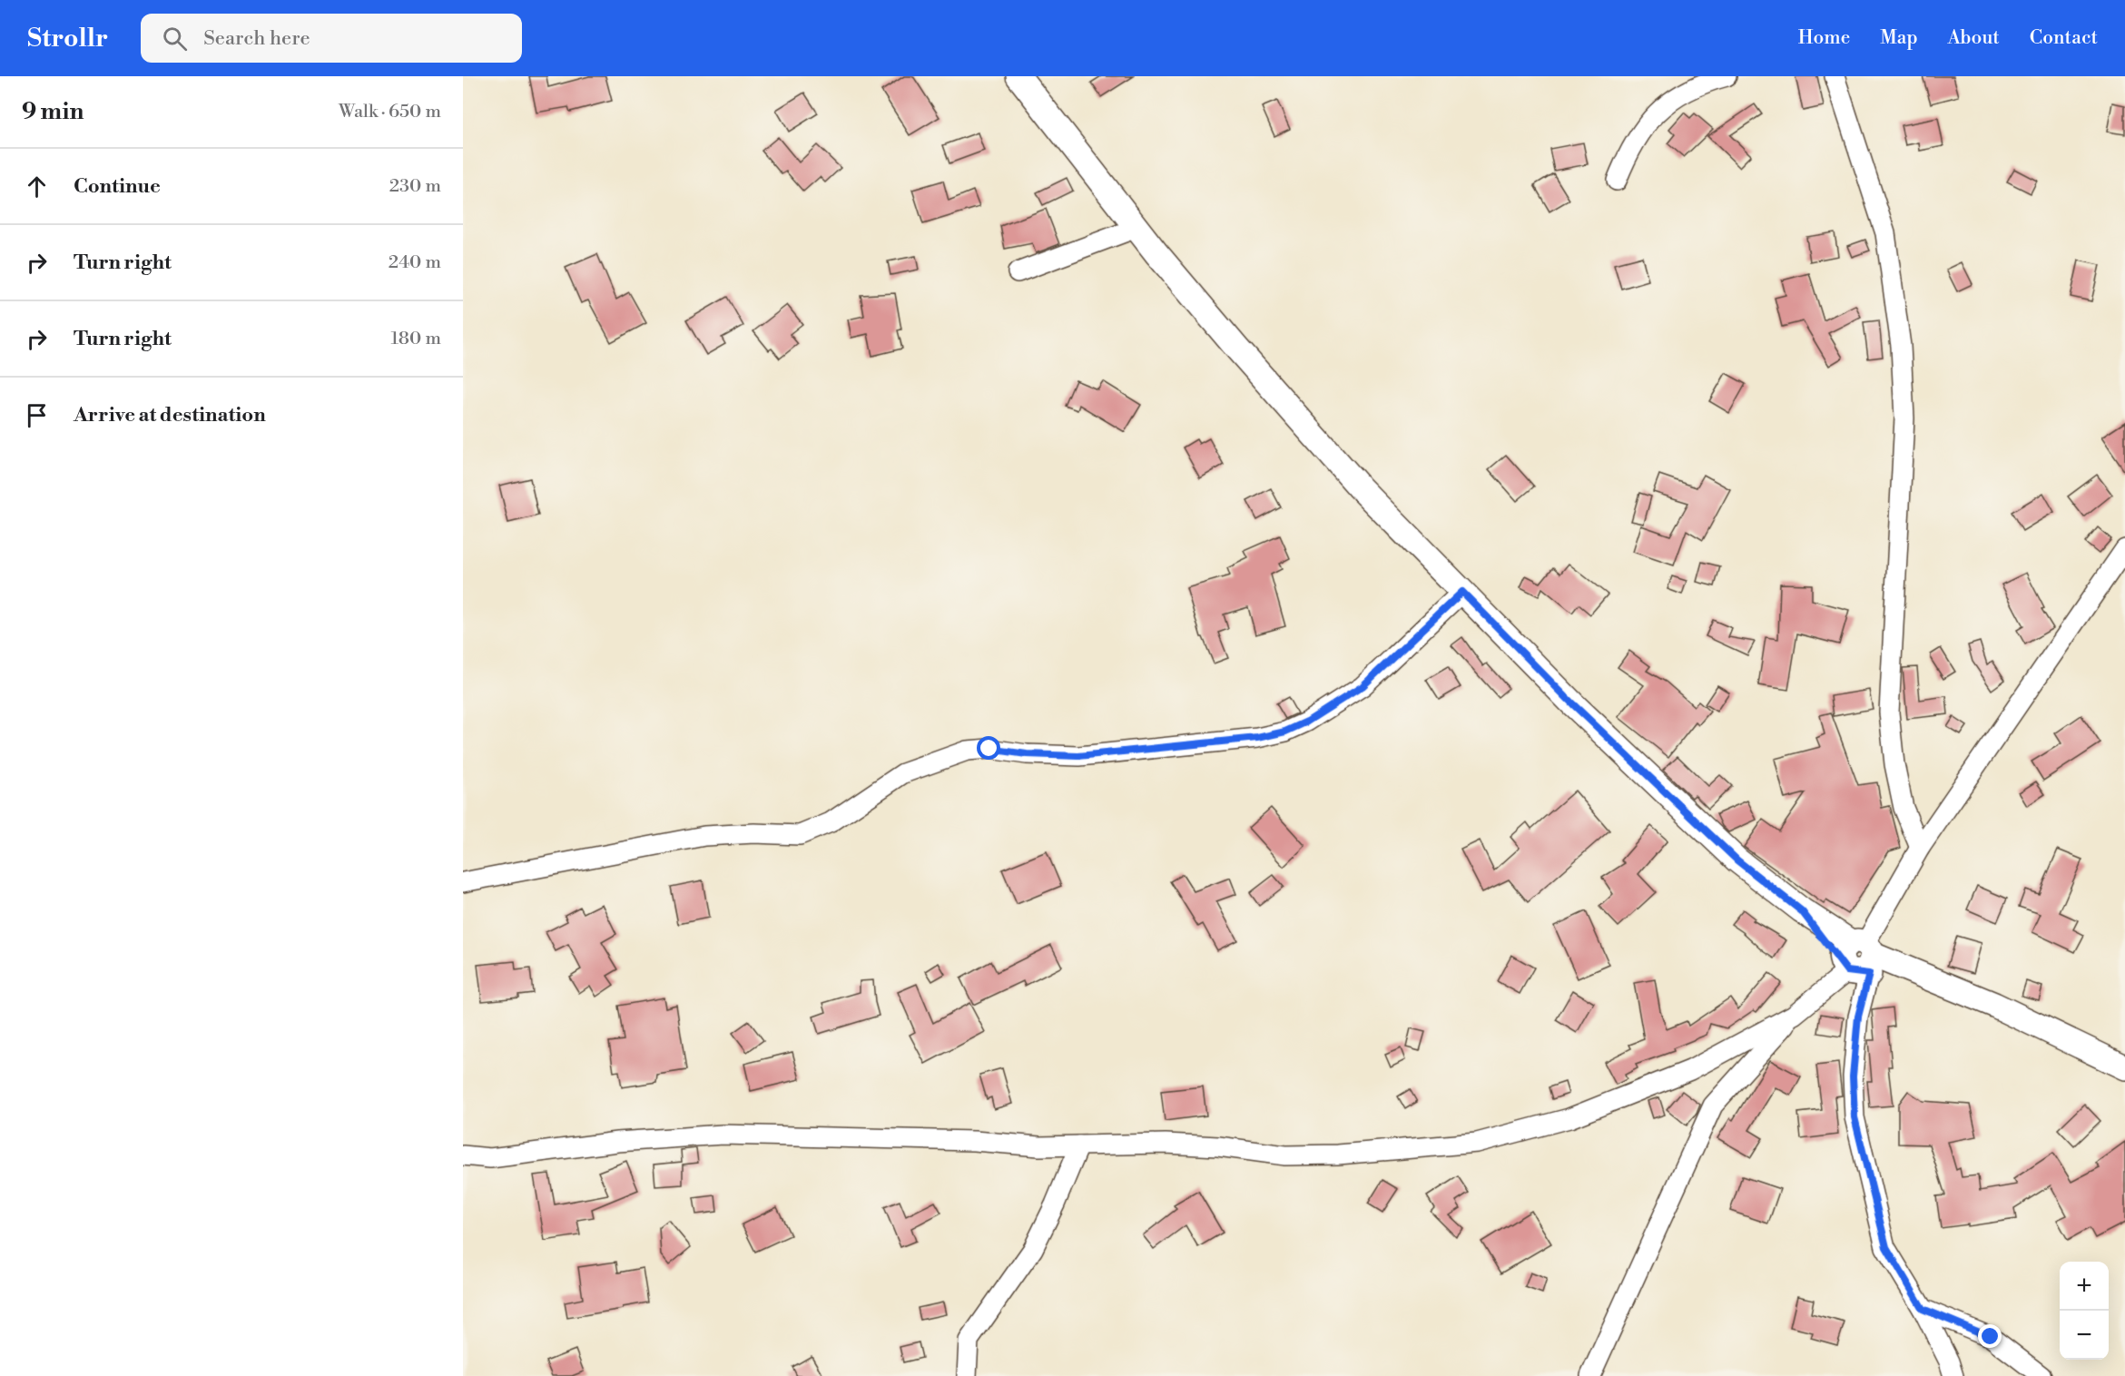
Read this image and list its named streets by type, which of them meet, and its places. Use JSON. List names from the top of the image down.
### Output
{
  "page": {
    "header": "Strollr",
    "search": "Search here",
    "nav": [
      "Home",
      "Map",
      "About",
      "Contact"
    ],
    "heading": ["9 min", "Walk · 650 m"],
    "list": [
      ["Continue", "230 m"],
      ["Turn right", "240 m"],
      ["Turn right", "180 m"],
      "Arrive at destination"
    ],
    "map_buttons": ["+", "−"]
  }
}
